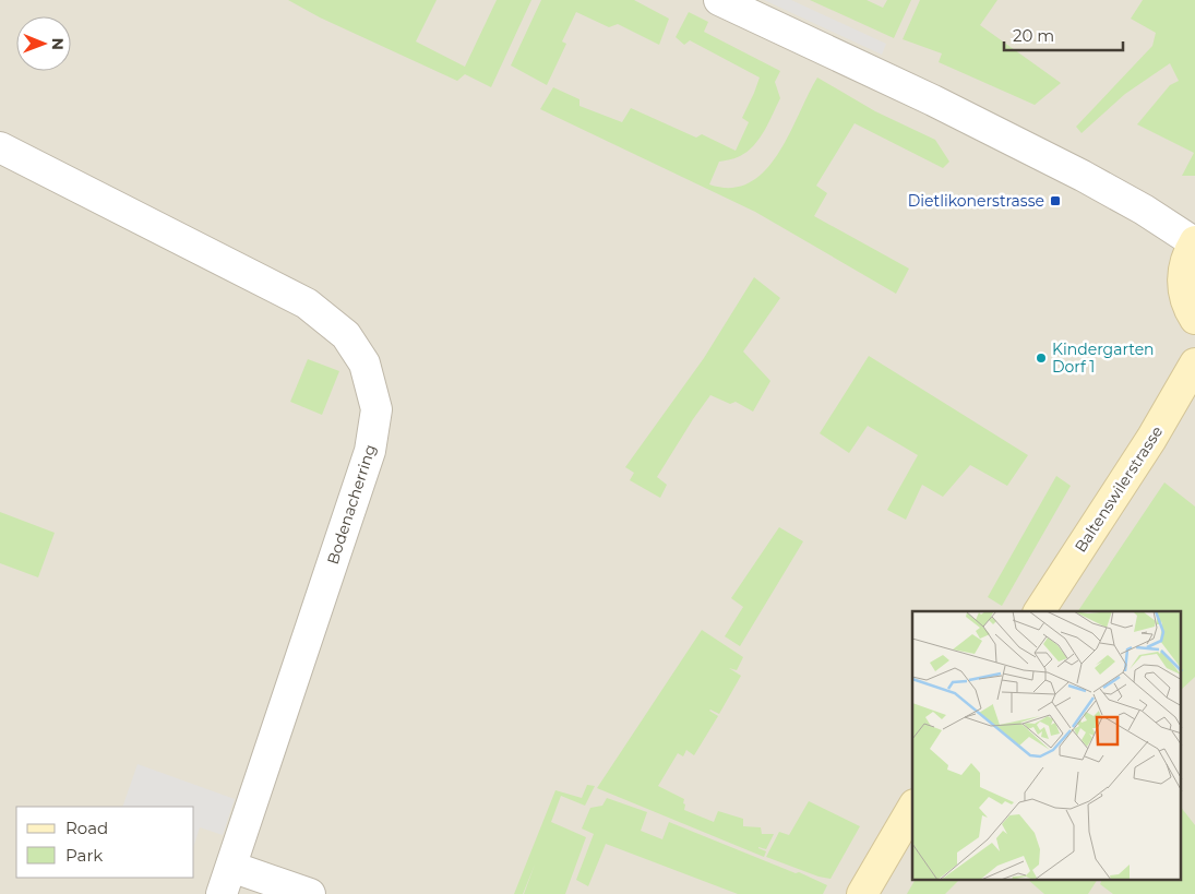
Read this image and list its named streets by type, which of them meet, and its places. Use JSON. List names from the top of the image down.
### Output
{
  "streets": {
    "main road": ["Baltenswilerstrasse"],
    "street": ["Bodenacherring"]
  },
  "places": {
    "transit": ["Dietlikonerstrasse"],
    "other": ["Kindergarten Dorf 1"]
  },
  "legend": ["Road", "Park"],
  "scale_bar": "20 m",
  "north": "right"
}
